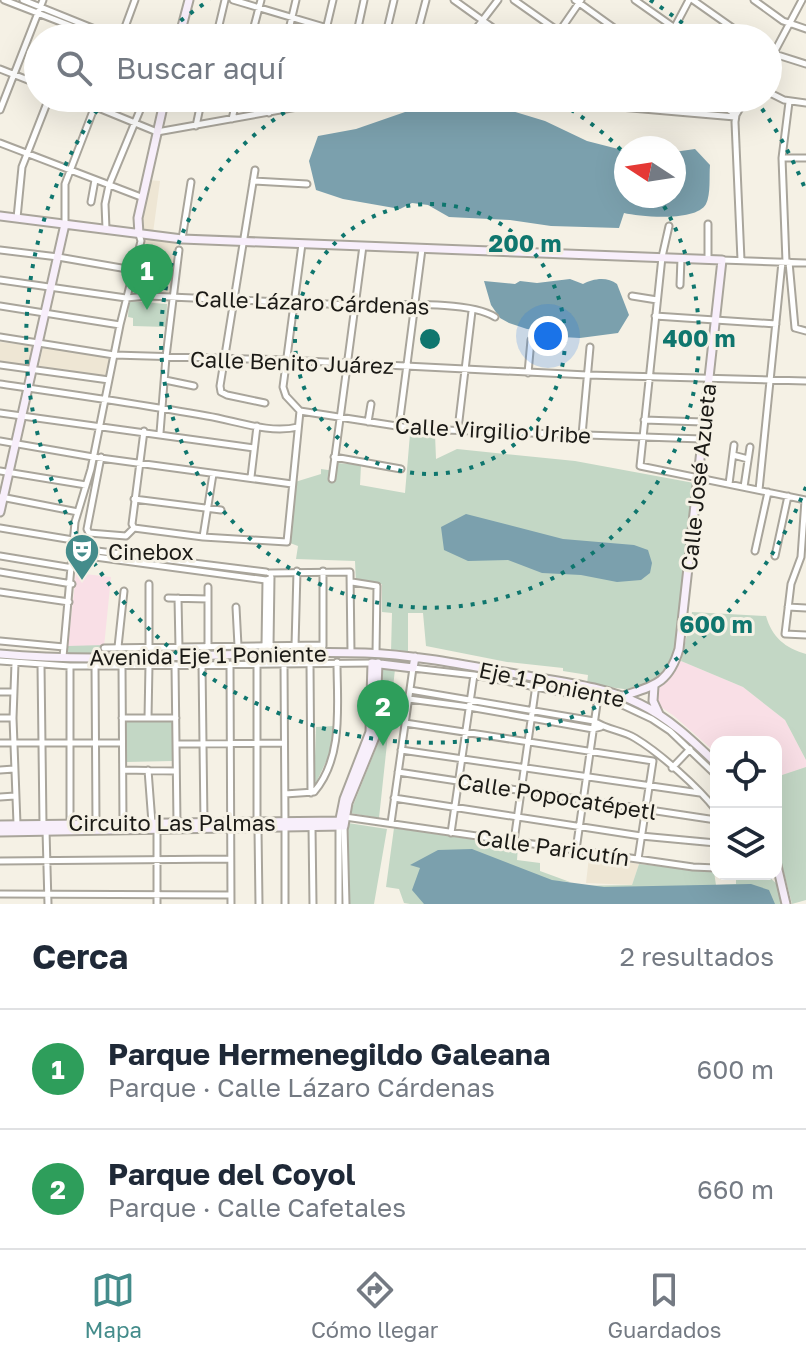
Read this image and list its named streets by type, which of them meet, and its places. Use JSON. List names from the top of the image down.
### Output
{
  "streets": {
    "street": [
      "Calle Lázaro Cárdenas",
      "Calle Benito Juárez",
      "Calle Virgilio Uribe",
      "Calle José Azueta",
      "Avenida Eje 1 Poniente",
      "Eje 1 Poniente",
      "Calle Popocatépetl",
      "Circuito Las Palmas",
      "Calle Paricutín"
    ]
  },
  "crossings": [
    ["Calle Benito Juárez", "Calle José Azueta"],
    ["Calle Virgilio Uribe", "Calle José Azueta"],
    ["Avenida Eje 1 Poniente", "Eje 1 Poniente"],
    ["Circuito Las Palmas", "Calle Paricutín"]
  ],
  "places": {
    "theatre": ["Cinebox"]
  },
  "north": "left",
  "page": {
    "search": "Buscar aquí",
    "pins": ["1", "2"],
    "heading": ["Cerca", "2 resultados"],
    "list": [
      {
        "mark": "1",
        "name": "Parque Hermenegildo Galeana",
        "note": "Parque · Calle Lázaro Cárdenas",
        "value": "600 m"
      },
      {
        "mark": "2",
        "name": "Parque del Coyol",
        "note": "Parque · Calle Cafetales",
        "value": "660 m"
      }
    ],
    "nav": ["Mapa", "Cómo llegar", "Guardados"]
  },
  "rings": ["200 m", "400 m", "600 m"]
}
